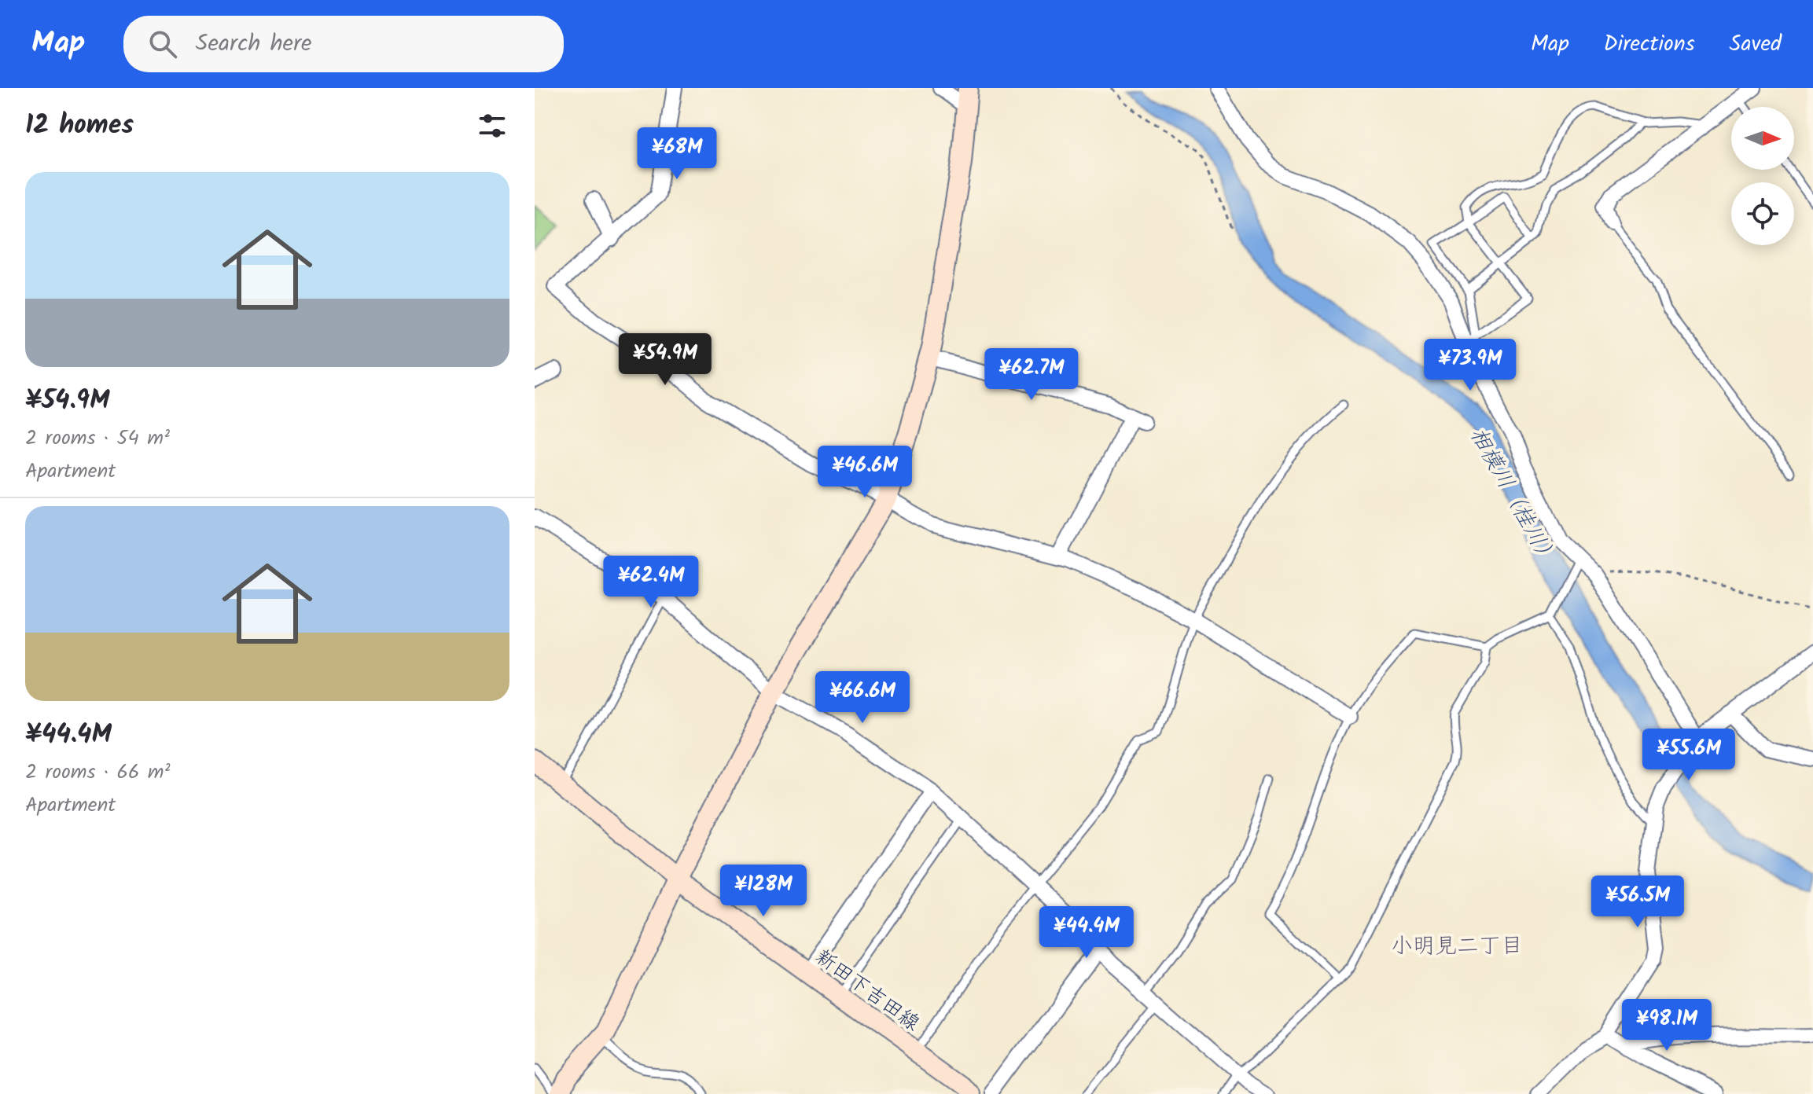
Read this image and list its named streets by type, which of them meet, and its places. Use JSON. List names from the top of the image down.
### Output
{
  "streets": {
    "street": ["新田下吉田線"]
  },
  "districts": ["小明見二丁目"],
  "water": ["相模川（桂川）"],
  "north": "right",
  "page": {
    "header": "Map",
    "search": "Search here",
    "nav": ["Map", "Directions", "Saved"],
    "heading": "12 homes",
    "price": [
      "¥68M",
      "¥54.9M",
      "¥73.9M",
      "¥62.7M",
      "¥46.6M",
      "¥62.4M",
      "¥66.6M",
      "¥55.6M",
      "¥128M",
      "¥56.5M",
      "¥44.4M",
      "¥98.1M"
    ],
    "list": [
      {
        "name": "¥54.9M",
        "note": "2 rooms · 54 m² · Apartment"
      },
      {
        "name": "¥44.4M",
        "note": "2 rooms · 66 m² · Apartment"
      }
    ]
  }
}
